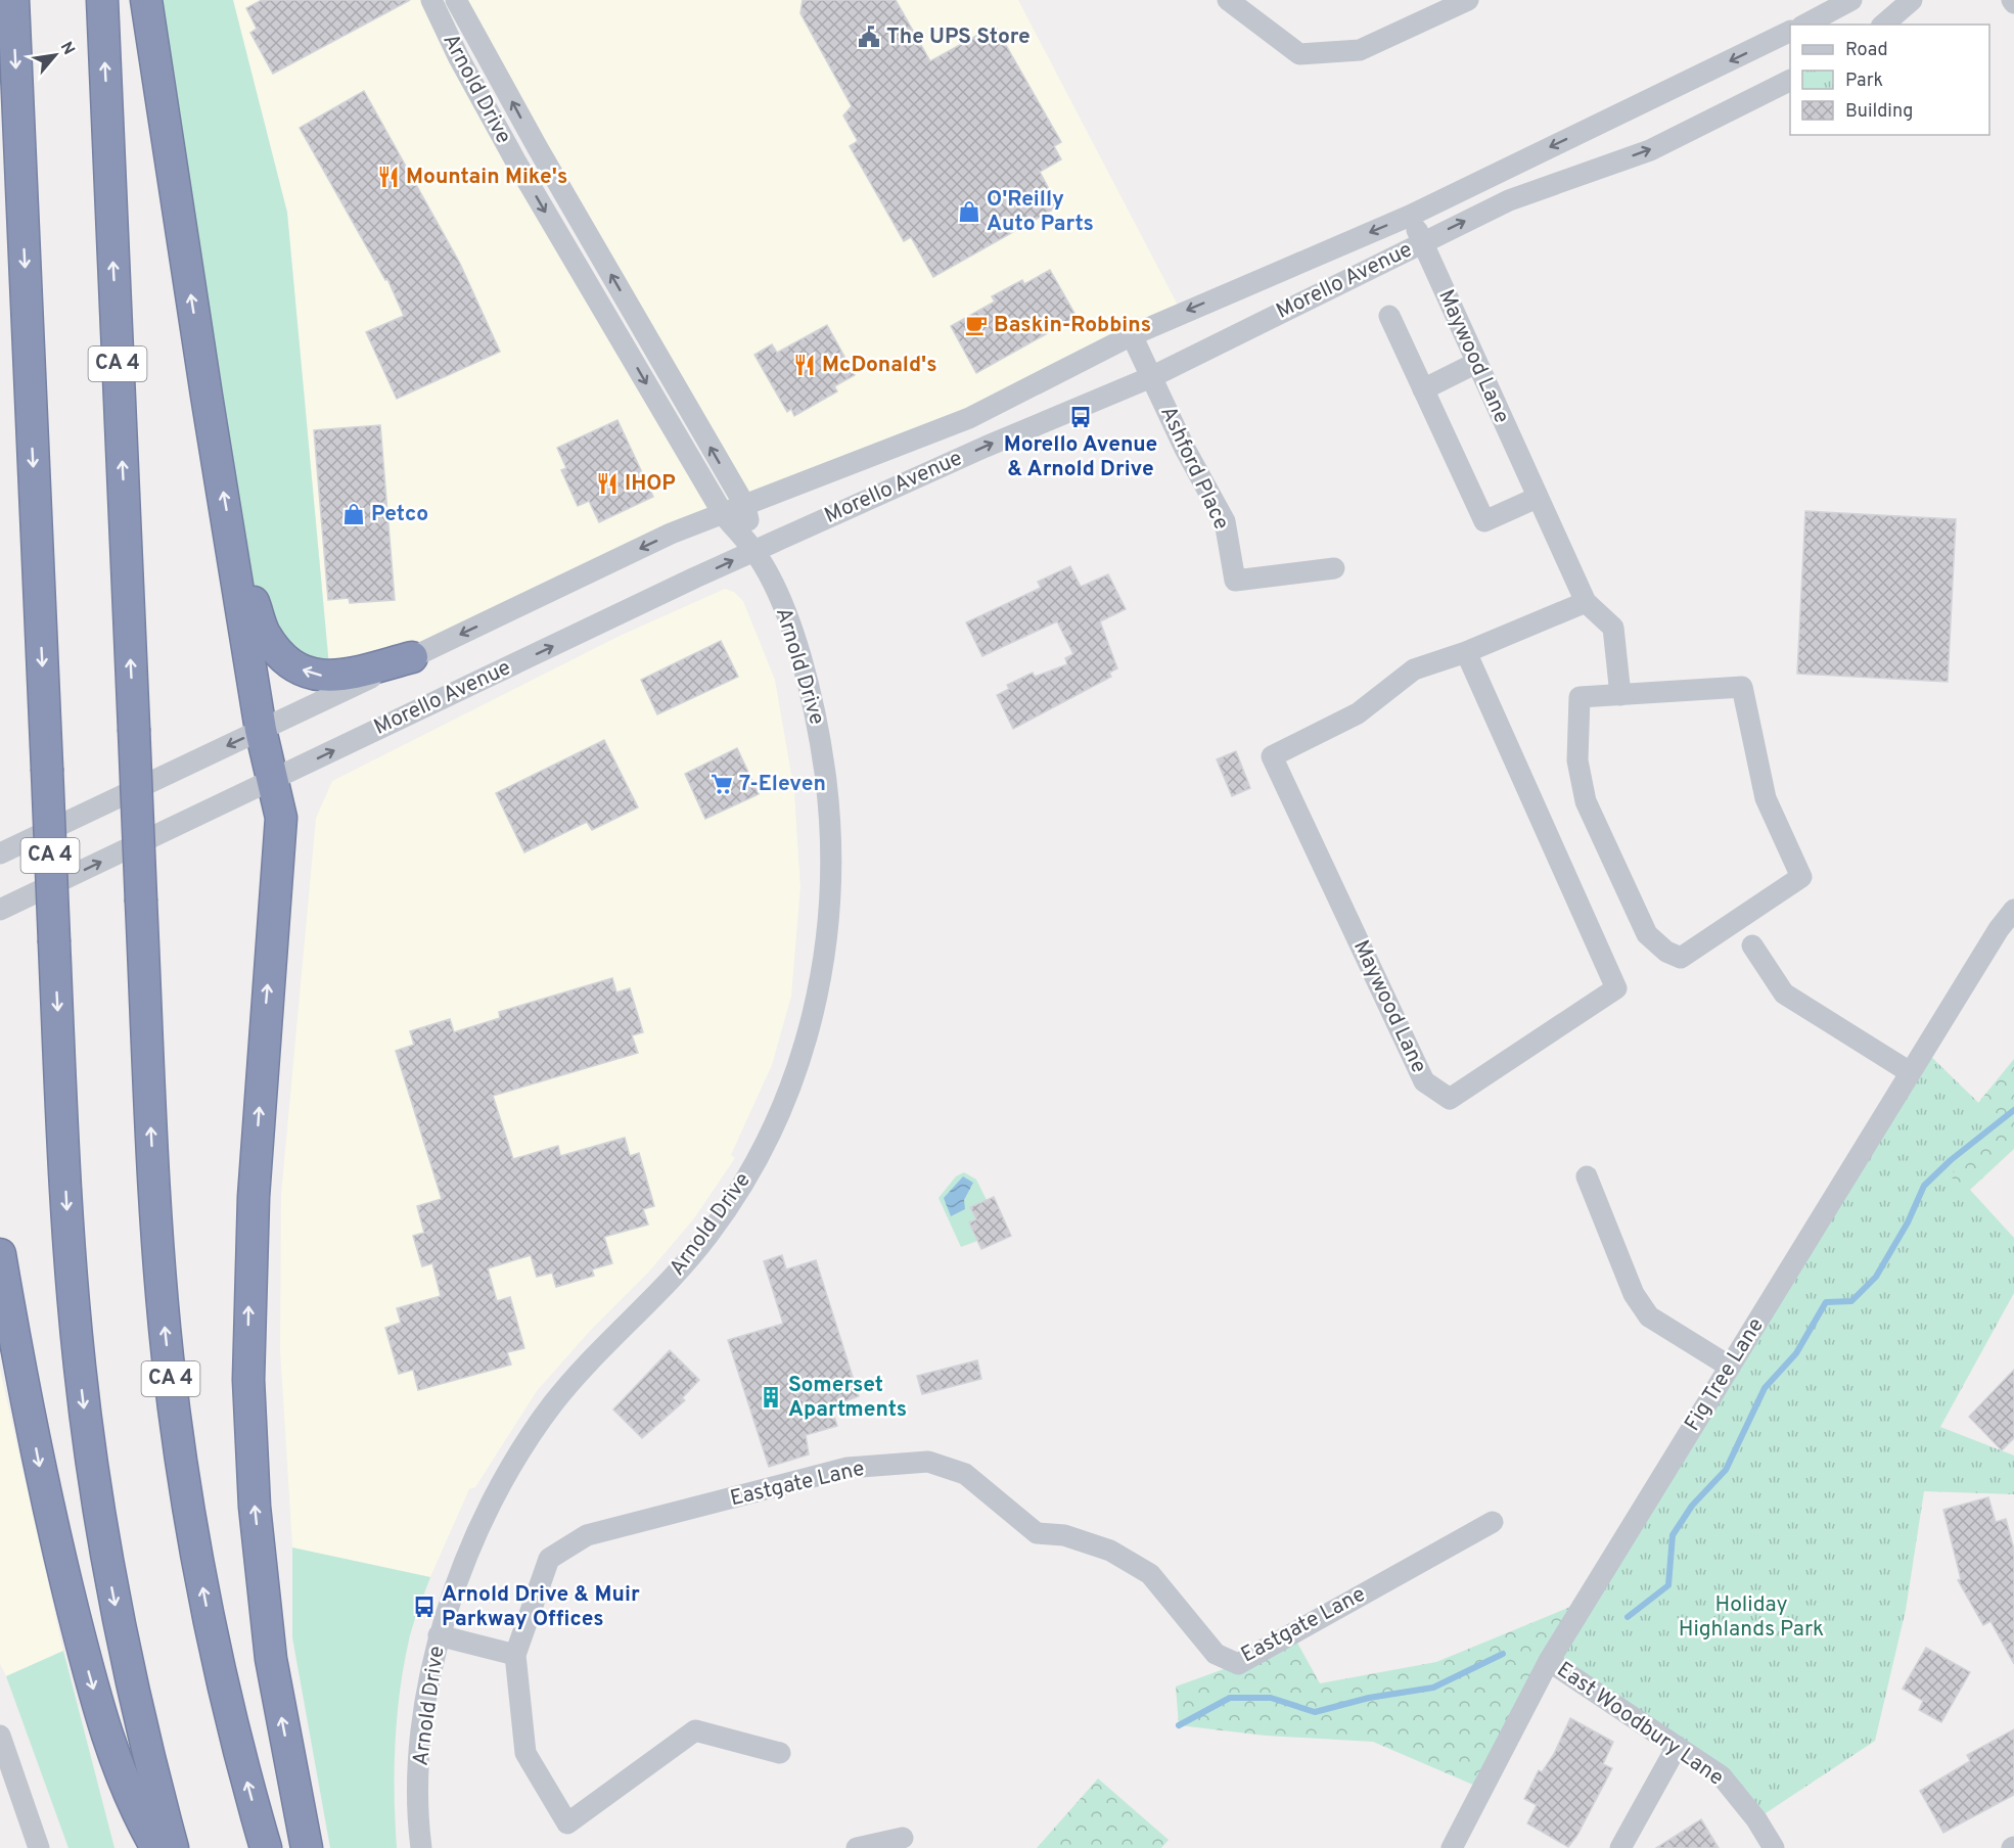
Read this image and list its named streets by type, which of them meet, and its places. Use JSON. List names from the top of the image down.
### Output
{
  "streets": {
    "highway": ["CA 4"],
    "street": [
      "Arnold Drive",
      "Morello Avenue",
      "Maywood Lane",
      "Ashford Place",
      "Fig Tree Lane",
      "Eastgate Lane",
      "East Woodbury Lane"
    ]
  },
  "crossings": [
    ["Arnold Drive", "Morello Avenue"],
    ["Morello Avenue", "Maywood Lane"],
    ["Morello Avenue", "Ashford Place"],
    ["Fig Tree Lane", "East Woodbury Lane"]
  ],
  "parks": ["Holiday Highlands Park"],
  "places": {
    "public building": ["The UPS Store"],
    "restaurant": ["Mountain Mike's", "McDonald's", "IHOP"],
    "shop": ["O'Reilly Auto Parts", "Petco"],
    "cafe": ["Baskin-Robbins"],
    "bus stop": ["Morello Avenue & Arnold Drive", "Arnold Drive & Muir Parkway Offices"],
    "supermarket": ["7-Eleven"],
    "building": ["Somerset Apartments"]
  },
  "legend": ["Road", "Park", "Building"],
  "north": "top right"
}
